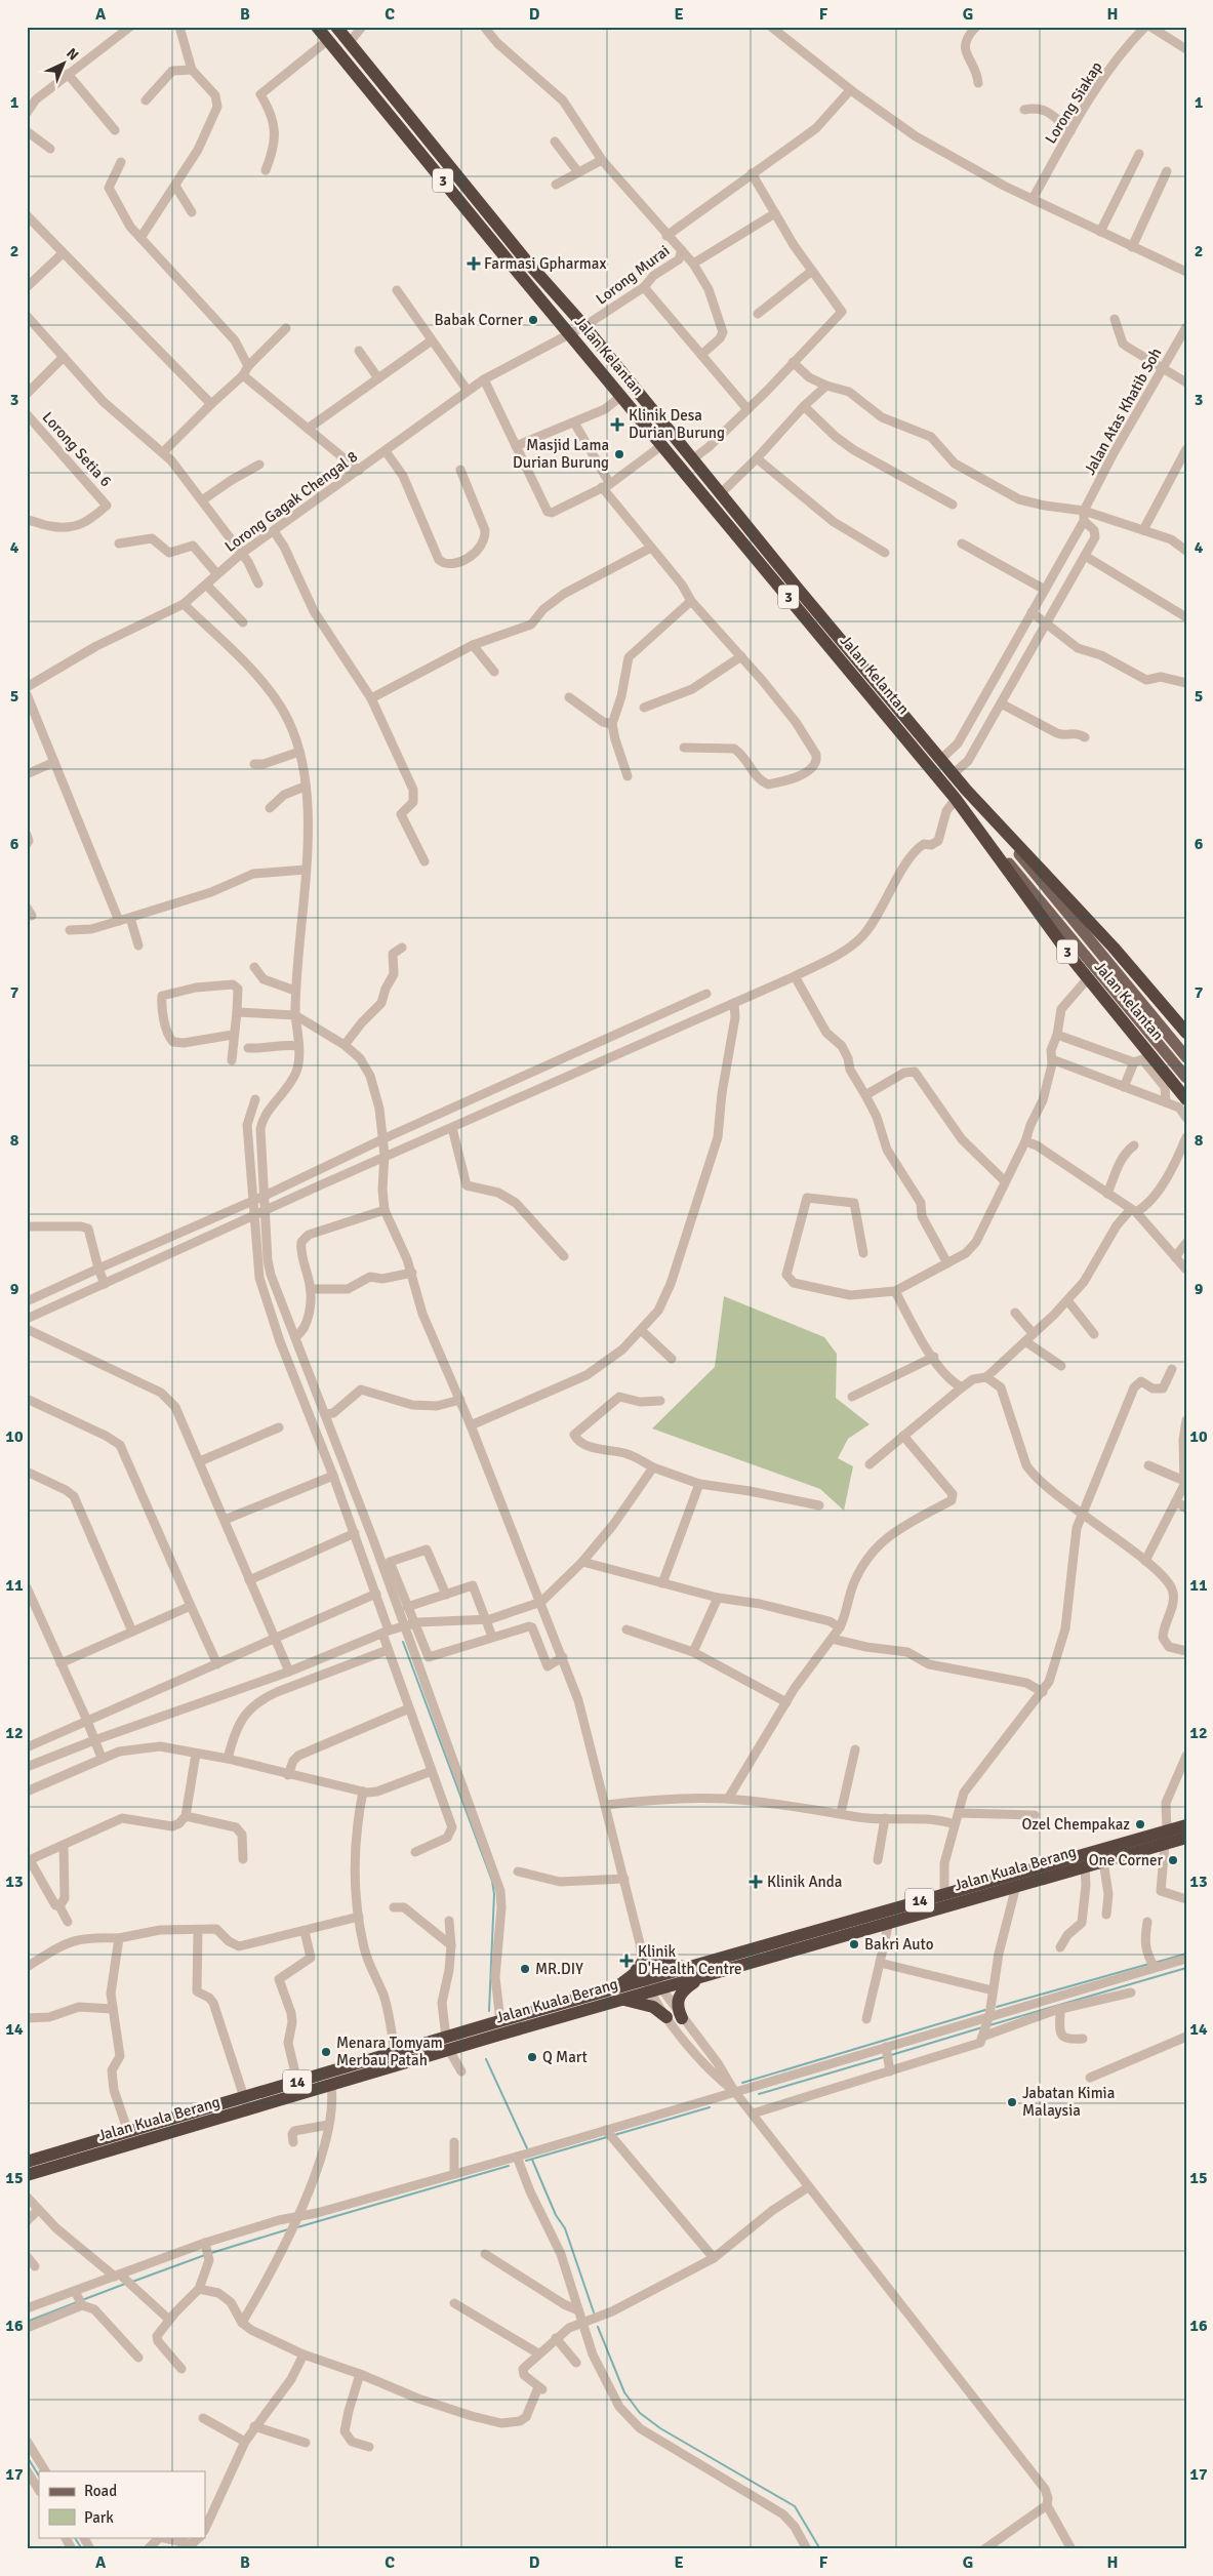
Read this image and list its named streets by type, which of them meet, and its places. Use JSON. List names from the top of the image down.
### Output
{
  "streets": {
    "highway": [
      "3",
      "Jalan Kelantan",
      "Jalan Kuala Berang",
      "14"
    ],
    "street": [
      "Lorong Siakap",
      "Lorong Murai",
      "Jalan Atas Khatib Soh",
      "Lorong Setia 6",
      "Lorong Gagak Chengal 8"
    ]
  },
  "crossings": [
    ["Lorong Murai", "Jalan Kelantan"],
    ["Lorong Murai", "Lorong Gagak Chengal 8"],
    ["Jalan Kelantan", "Jalan Atas Khatib Soh"],
    ["Jalan Kelantan", "Lorong Gagak Chengal 8"]
  ],
  "places": {
    "health": [
      "Farmasi Gpharmax",
      "Klinik Desa Durian Burung",
      "Klinik Anda",
      "Klinik D'Health Centre"
    ],
    "other": [
      "Babak Corner",
      "Masjid Lama Durian Burung",
      "Ozel Chempakaz",
      "One Corner",
      "Bakri Auto",
      "MR.DIY",
      "Menara Tomyam Merbau Patah",
      "Q Mart",
      "Jabatan Kimia Malaysia"
    ]
  },
  "legend": ["Road", "Park"],
  "north": "top right",
  "grid": {
    "columns": [
      "A",
      "B",
      "C",
      "D",
      "E",
      "F",
      "G",
      "H"
    ],
    "rows": [
      "1",
      "2",
      "3",
      "4",
      "5",
      "6",
      "7",
      "8",
      "9",
      "10",
      "11",
      "12",
      "13",
      "14",
      "15",
      "16",
      "17"
    ]
  }
}
